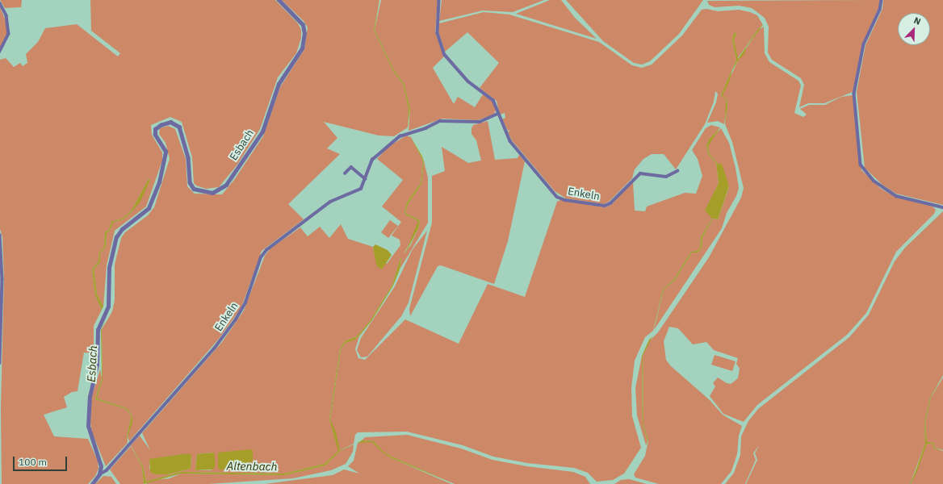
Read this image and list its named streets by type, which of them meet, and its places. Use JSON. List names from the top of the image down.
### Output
{
  "streets": {
    "street": ["Esbach", "Enkeln"]
  },
  "crossings": [
    ["Esbach", "Enkeln"]
  ],
  "water": ["Esbach", "Altenbach"],
  "scale_bar": "100 m",
  "north": "top right"
}
